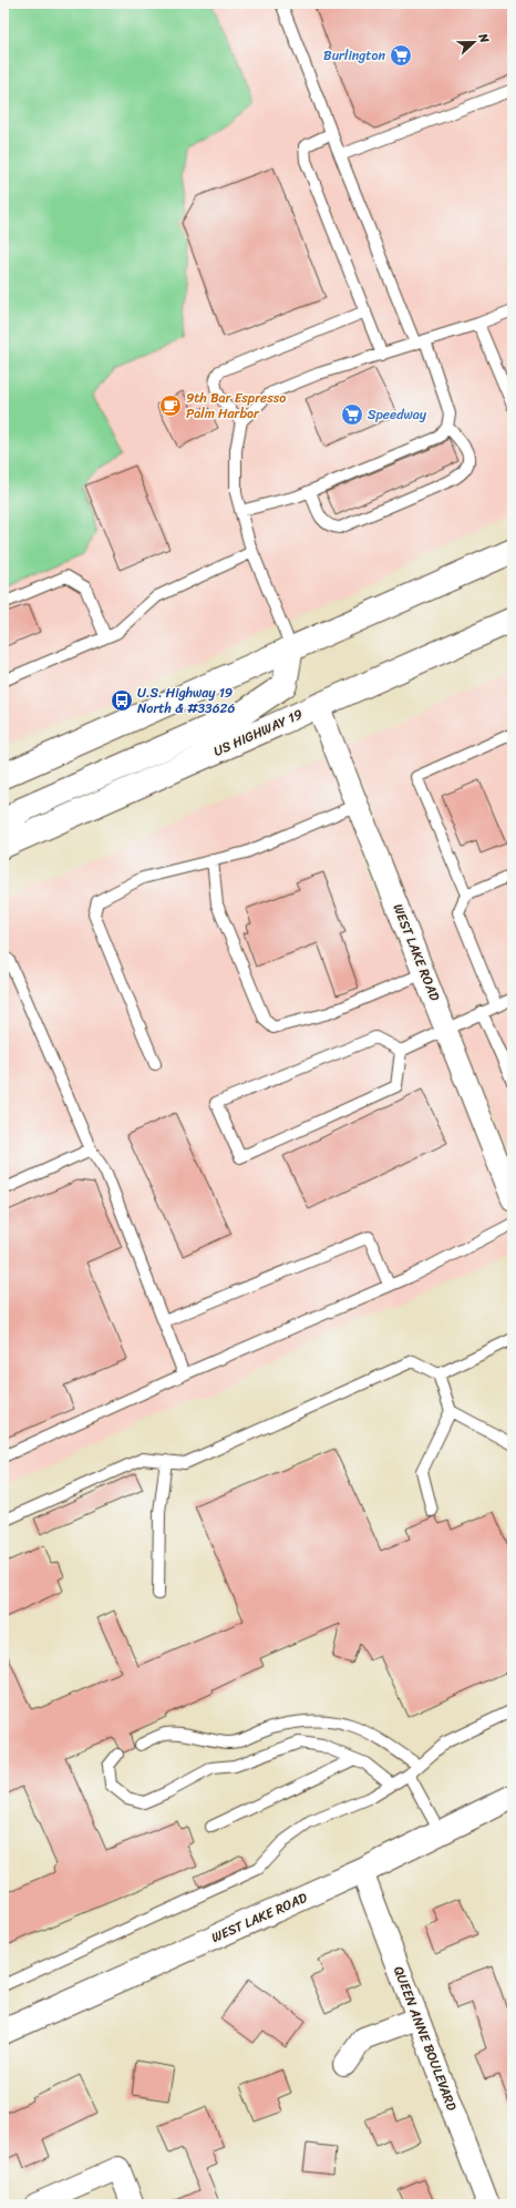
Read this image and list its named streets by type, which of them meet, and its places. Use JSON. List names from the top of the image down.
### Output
{
  "streets": {
    "main road": ["US HIGHWAY 19", "WEST LAKE ROAD"],
    "street": ["QUEEN ANNE BOULEVARD"]
  },
  "crossings": [
    ["US HIGHWAY 19", "WEST LAKE ROAD"],
    ["WEST LAKE ROAD", "QUEEN ANNE BOULEVARD"]
  ],
  "places": {
    "supermarket": ["Burlington", "Speedway"],
    "cafe": ["9th Bar Espresso Palm Harbor"],
    "bus stop": ["U.S. Highway 19 North & #33626"]
  },
  "north": "right"
}
